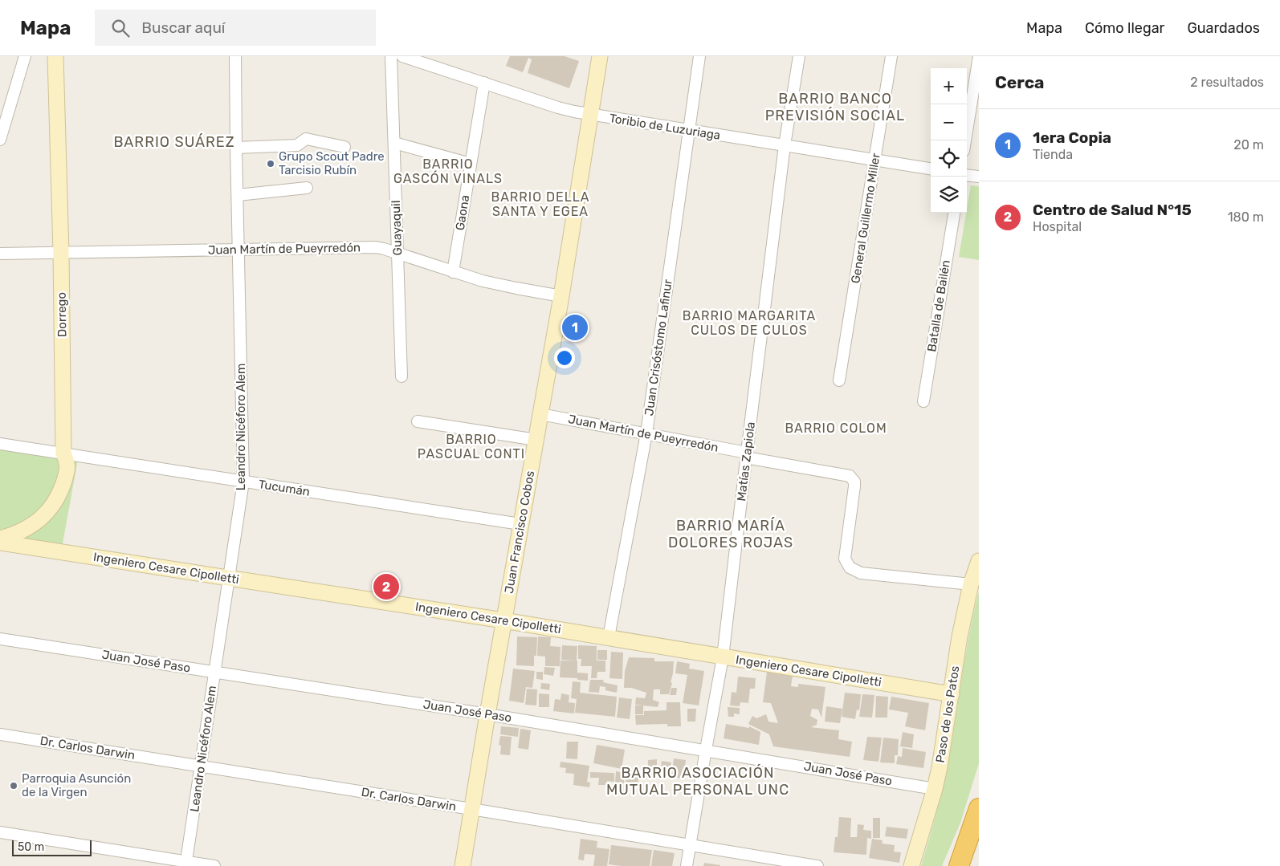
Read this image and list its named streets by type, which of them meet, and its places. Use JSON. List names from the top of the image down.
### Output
{
  "streets": {
    "street": [
      "Toribio de Luzuriaga",
      "Gaona",
      "General Guillermo Miller",
      "Guayaquil",
      "Juan Martín de Pueyrredón",
      "Batalla de Bailén",
      "Dorrego",
      "Juan Crisóstomo Lafinur",
      "Leandro Nicéforo Alem",
      "Matías Zapiola",
      "Tucumán",
      "Juan Francisco Cobos",
      "Ingeniero Cesare Cipolletti",
      "Juan José Paso",
      "Paso de los Patos",
      "Dr. Carlos Darwin"
    ]
  },
  "crossings": [
    ["Toribio de Luzuriaga", "Gaona"],
    ["Toribio de Luzuriaga", "General Guillermo Miller"],
    ["Toribio de Luzuriaga", "Juan Crisóstomo Lafinur"],
    ["Toribio de Luzuriaga", "Matías Zapiola"],
    ["Toribio de Luzuriaga", "Juan Francisco Cobos"],
    ["Gaona", "Juan Martín de Pueyrredón"],
    ["Guayaquil", "Juan Martín de Pueyrredón"],
    ["Juan Martín de Pueyrredón", "Dorrego"],
    ["Juan Martín de Pueyrredón", "Juan Crisóstomo Lafinur"],
    ["Juan Martín de Pueyrredón", "Leandro Nicéforo Alem"],
    ["Juan Martín de Pueyrredón", "Matías Zapiola"],
    ["Juan Martín de Pueyrredón", "Juan Francisco Cobos"],
    ["Juan Martín de Pueyrredón", "Paso de los Patos"],
    ["Dorrego", "Tucumán"],
    ["Juan Crisóstomo Lafinur", "Ingeniero Cesare Cipolletti"],
    ["Leandro Nicéforo Alem", "Tucumán"],
    ["Leandro Nicéforo Alem", "Ingeniero Cesare Cipolletti"],
    ["Leandro Nicéforo Alem", "Juan José Paso"],
    ["Leandro Nicéforo Alem", "Dr. Carlos Darwin"],
    ["Matías Zapiola", "Ingeniero Cesare Cipolletti"],
    ["Matías Zapiola", "Juan José Paso"],
    ["Matías Zapiola", "Dr. Carlos Darwin"],
    ["Tucumán", "Juan Francisco Cobos"],
    ["Juan Francisco Cobos", "Ingeniero Cesare Cipolletti"],
    ["Juan Francisco Cobos", "Juan José Paso"],
    ["Juan Francisco Cobos", "Dr. Carlos Darwin"],
    ["Ingeniero Cesare Cipolletti", "Paso de los Patos"],
    ["Juan José Paso", "Paso de los Patos"]
  ],
  "districts": [
    "BARRIO BANCO PREVISIÓN SOCIAL",
    "BARRIO SUÁREZ",
    "BARRIO GASCÓN VINALS",
    "BARRIO DELLA SANTA Y EGEA",
    "BARRIO MARGARITA CULOS DE CULOS",
    "BARRIO COLOM",
    "BARRIO PASCUAL CONTI",
    "BARRIO MARÍA DOLORES ROJAS",
    "BARRIO ASOCIACIÓN MUTUAL PERSONAL UNC"
  ],
  "places": ["Grupo Scout Padre Tarcisio Rubín", "Parroquia Asunción de la Virgen"],
  "scale_bar": "50 m",
  "page": {
    "header": "Mapa",
    "search": "Buscar aquí",
    "nav": ["Mapa", "Cómo llegar", "Guardados"],
    "heading": ["Cerca", "2 resultados"],
    "map_buttons": ["+", "−"],
    "list": [
      {
        "mark": "1",
        "name": "1era Copia",
        "note": "Tienda",
        "value": "20 m"
      },
      {
        "mark": "2",
        "name": "Centro de Salud N°15",
        "note": "Hospital",
        "value": "180 m"
      }
    ],
    "pins": ["1", "2"],
    "scale": "50 m"
  }
}
